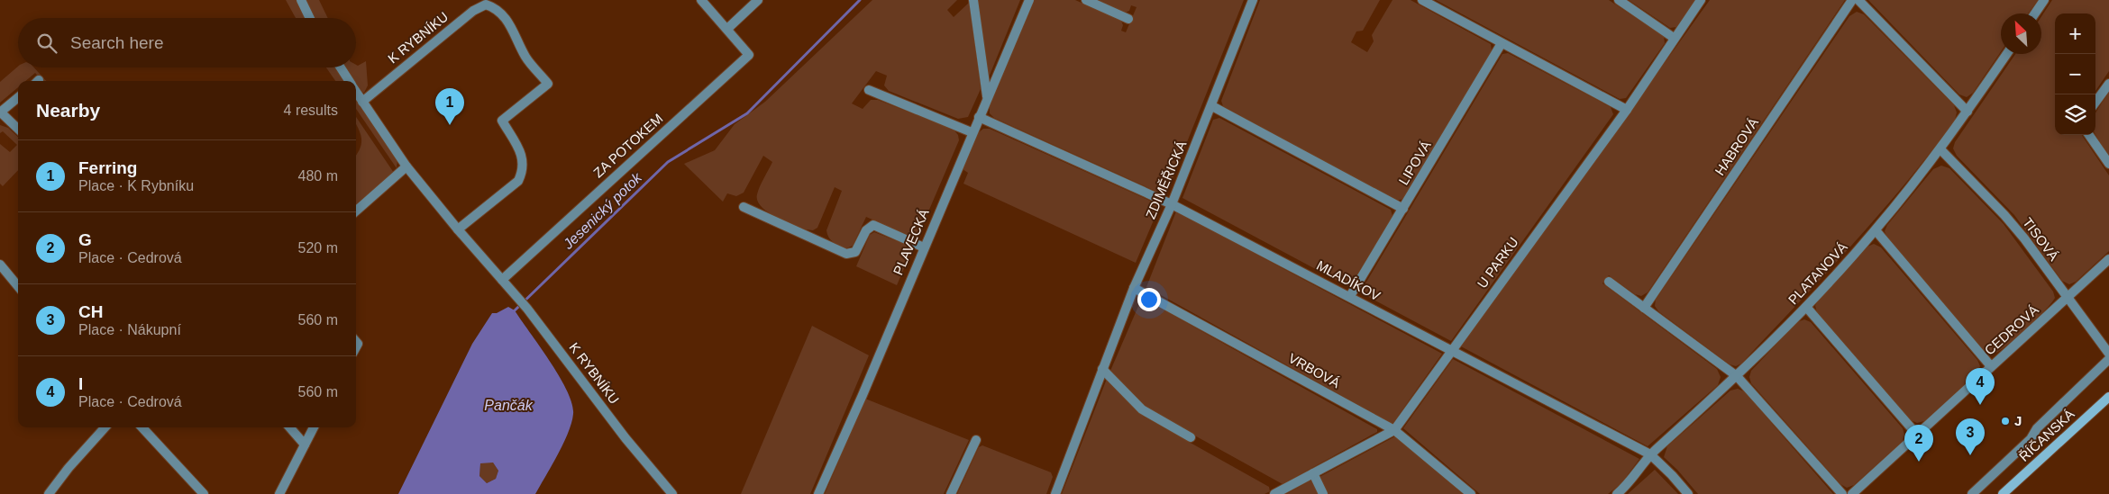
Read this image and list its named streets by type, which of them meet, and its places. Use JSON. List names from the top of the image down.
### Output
{
  "streets": {
    "main road": ["ŘÍČANSKÁ"],
    "street": [
      "K RYBNÍKU",
      "ZA POTOKEM",
      "HABROVÁ",
      "LIPOVÁ",
      "ZDIMĚŘICKÁ",
      "TISOVÁ",
      "PLAVECKÁ",
      "U PARKU",
      "PLATANOVÁ",
      "MLADÍKOV",
      "CEDROVÁ",
      "VRBOVÁ"
    ]
  },
  "crossings": [
    ["K RYBNÍKU", "ZA POTOKEM"],
    ["LIPOVÁ", "MLADÍKOV"],
    ["ZDIMĚŘICKÁ", "MLADÍKOV"],
    ["ZDIMĚŘICKÁ", "VRBOVÁ"],
    ["TISOVÁ", "PLATANOVÁ"],
    ["TISOVÁ", "CEDROVÁ"],
    ["PLAVECKÁ", "MLADÍKOV"],
    ["U PARKU", "MLADÍKOV"],
    ["U PARKU", "VRBOVÁ"],
    ["PLATANOVÁ", "MLADÍKOV"]
  ],
  "water": ["Jesenický potok", "Pančák"],
  "places": ["J"],
  "north": "top left",
  "page": {
    "map_buttons": ["+", "−"],
    "search": "Search here",
    "heading": ["Nearby", "4 results"],
    "pins": [
      "1",
      "4",
      "3",
      "2"
    ],
    "list": [
      {
        "mark": "1",
        "name": "Ferring",
        "note": "Place · K Rybníku",
        "value": "480 m"
      },
      {
        "mark": "2",
        "name": "G",
        "note": "Place · Cedrová",
        "value": "520 m"
      },
      {
        "mark": "3",
        "name": "CH",
        "note": "Place · Nákupní",
        "value": "560 m"
      },
      {
        "mark": "4",
        "name": "I",
        "note": "Place · Cedrová",
        "value": "560 m"
      }
    ]
  }
}
